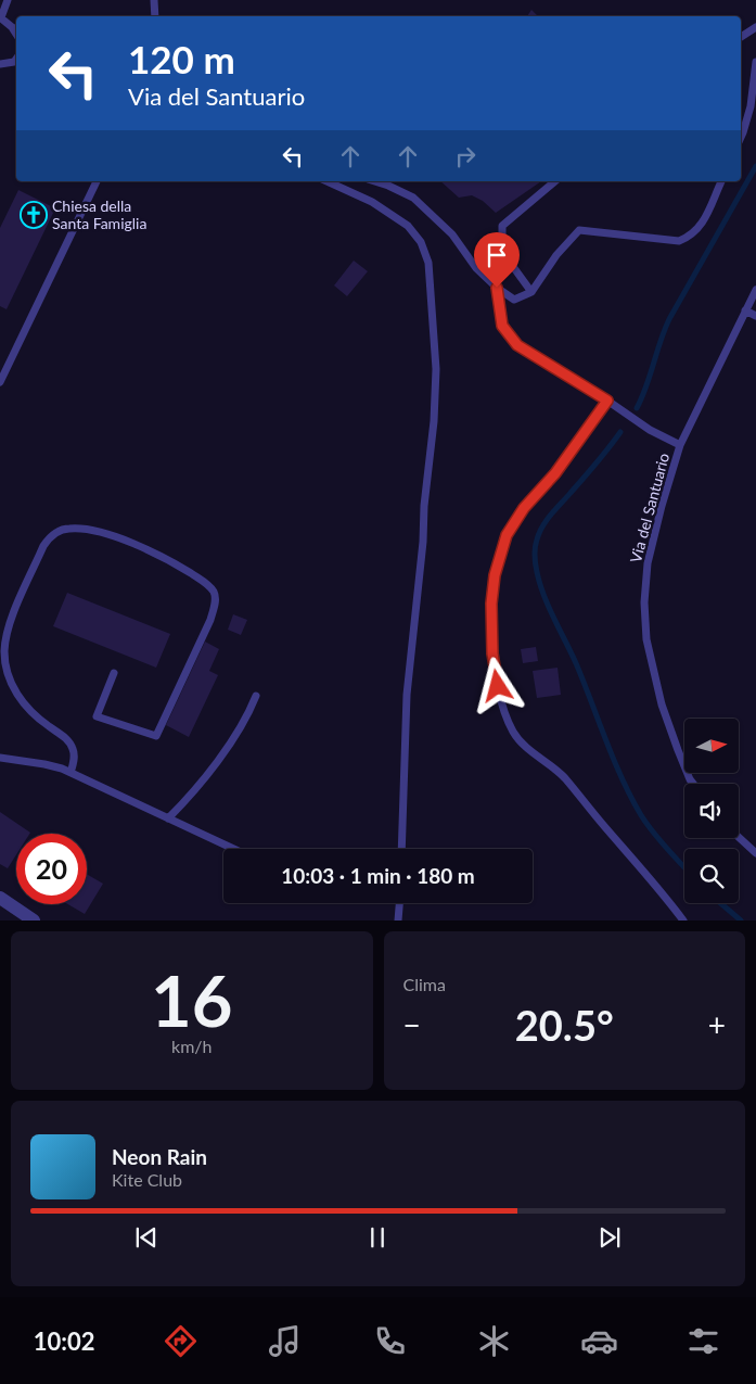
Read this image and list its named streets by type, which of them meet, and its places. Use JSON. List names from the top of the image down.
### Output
{
  "streets": {
    "lane": ["Via del Santuario"]
  },
  "places": {
    "church": ["Chiesa della Santa Famiglia"]
  },
  "north": "right",
  "page": {
    "turn": ["120 m", "Via del Santuario"],
    "limit": "20",
    "trip": "10:03 · 1 min · 180 m",
    "tile": [
      ["16", "km/h"],
      "Clima"
    ],
    "heat": ["−", "20.5°", "+"],
    "song": ["Neon Rain", "Kite Club"],
    "tabs": "10:02"
  }
}
